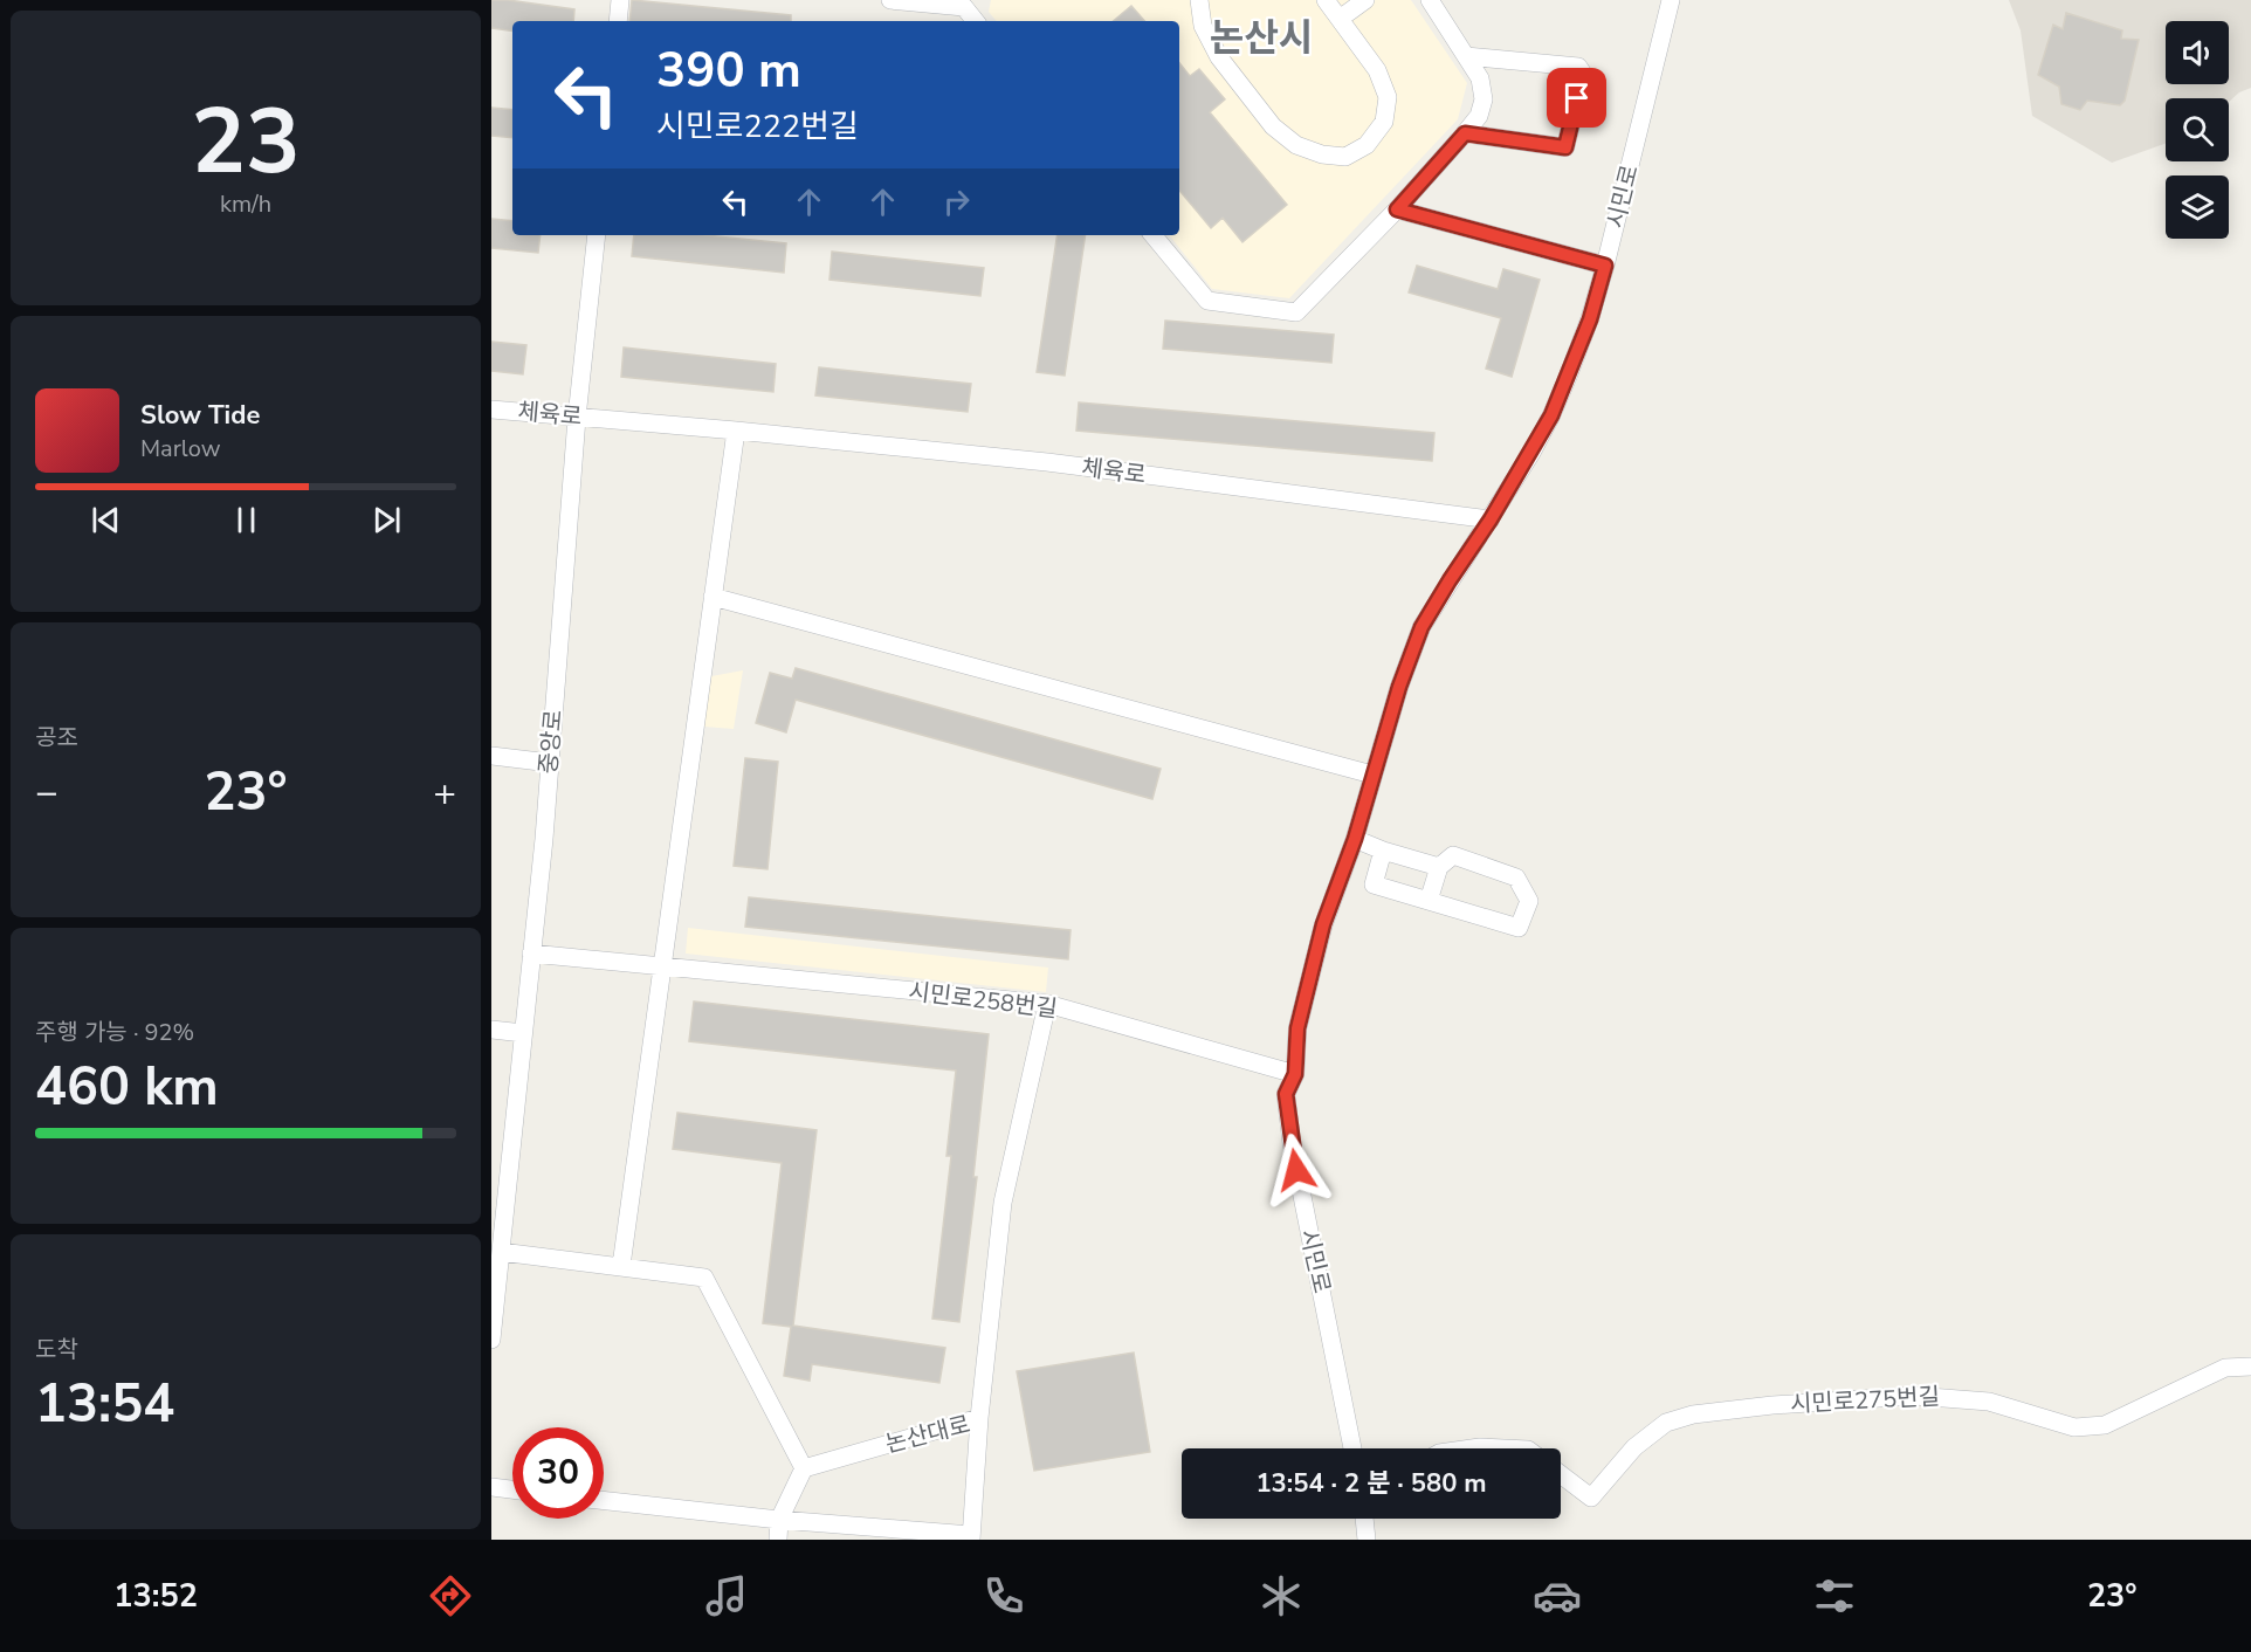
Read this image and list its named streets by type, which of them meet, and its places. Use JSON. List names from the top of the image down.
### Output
{
  "streets": {
    "street": [
      "시민로",
      "체육로",
      "중앙로",
      "시민로258번길",
      "시민로275번길",
      "논산대로"
    ]
  },
  "crossings": [
    ["시민로", "체육로"],
    ["시민로", "시민로258번길"],
    ["체육로", "중앙로"],
    ["중앙로", "시민로258번길"]
  ],
  "districts": ["논산시"],
  "page": {
    "tile": [
      ["23", "km/h"],
      "공조",
      ["주행 가능 · 92%", "460 km"],
      ["도착", "13:54"]
    ],
    "turn": ["390 m", "시민로222번길"],
    "song": ["Slow Tide", "Marlow"],
    "heat": ["−", "23°", "+"],
    "limit": "30",
    "trip": "13:54 · 2 분 · 580 m",
    "tabs": ["13:52", "23°"]
  }
}
